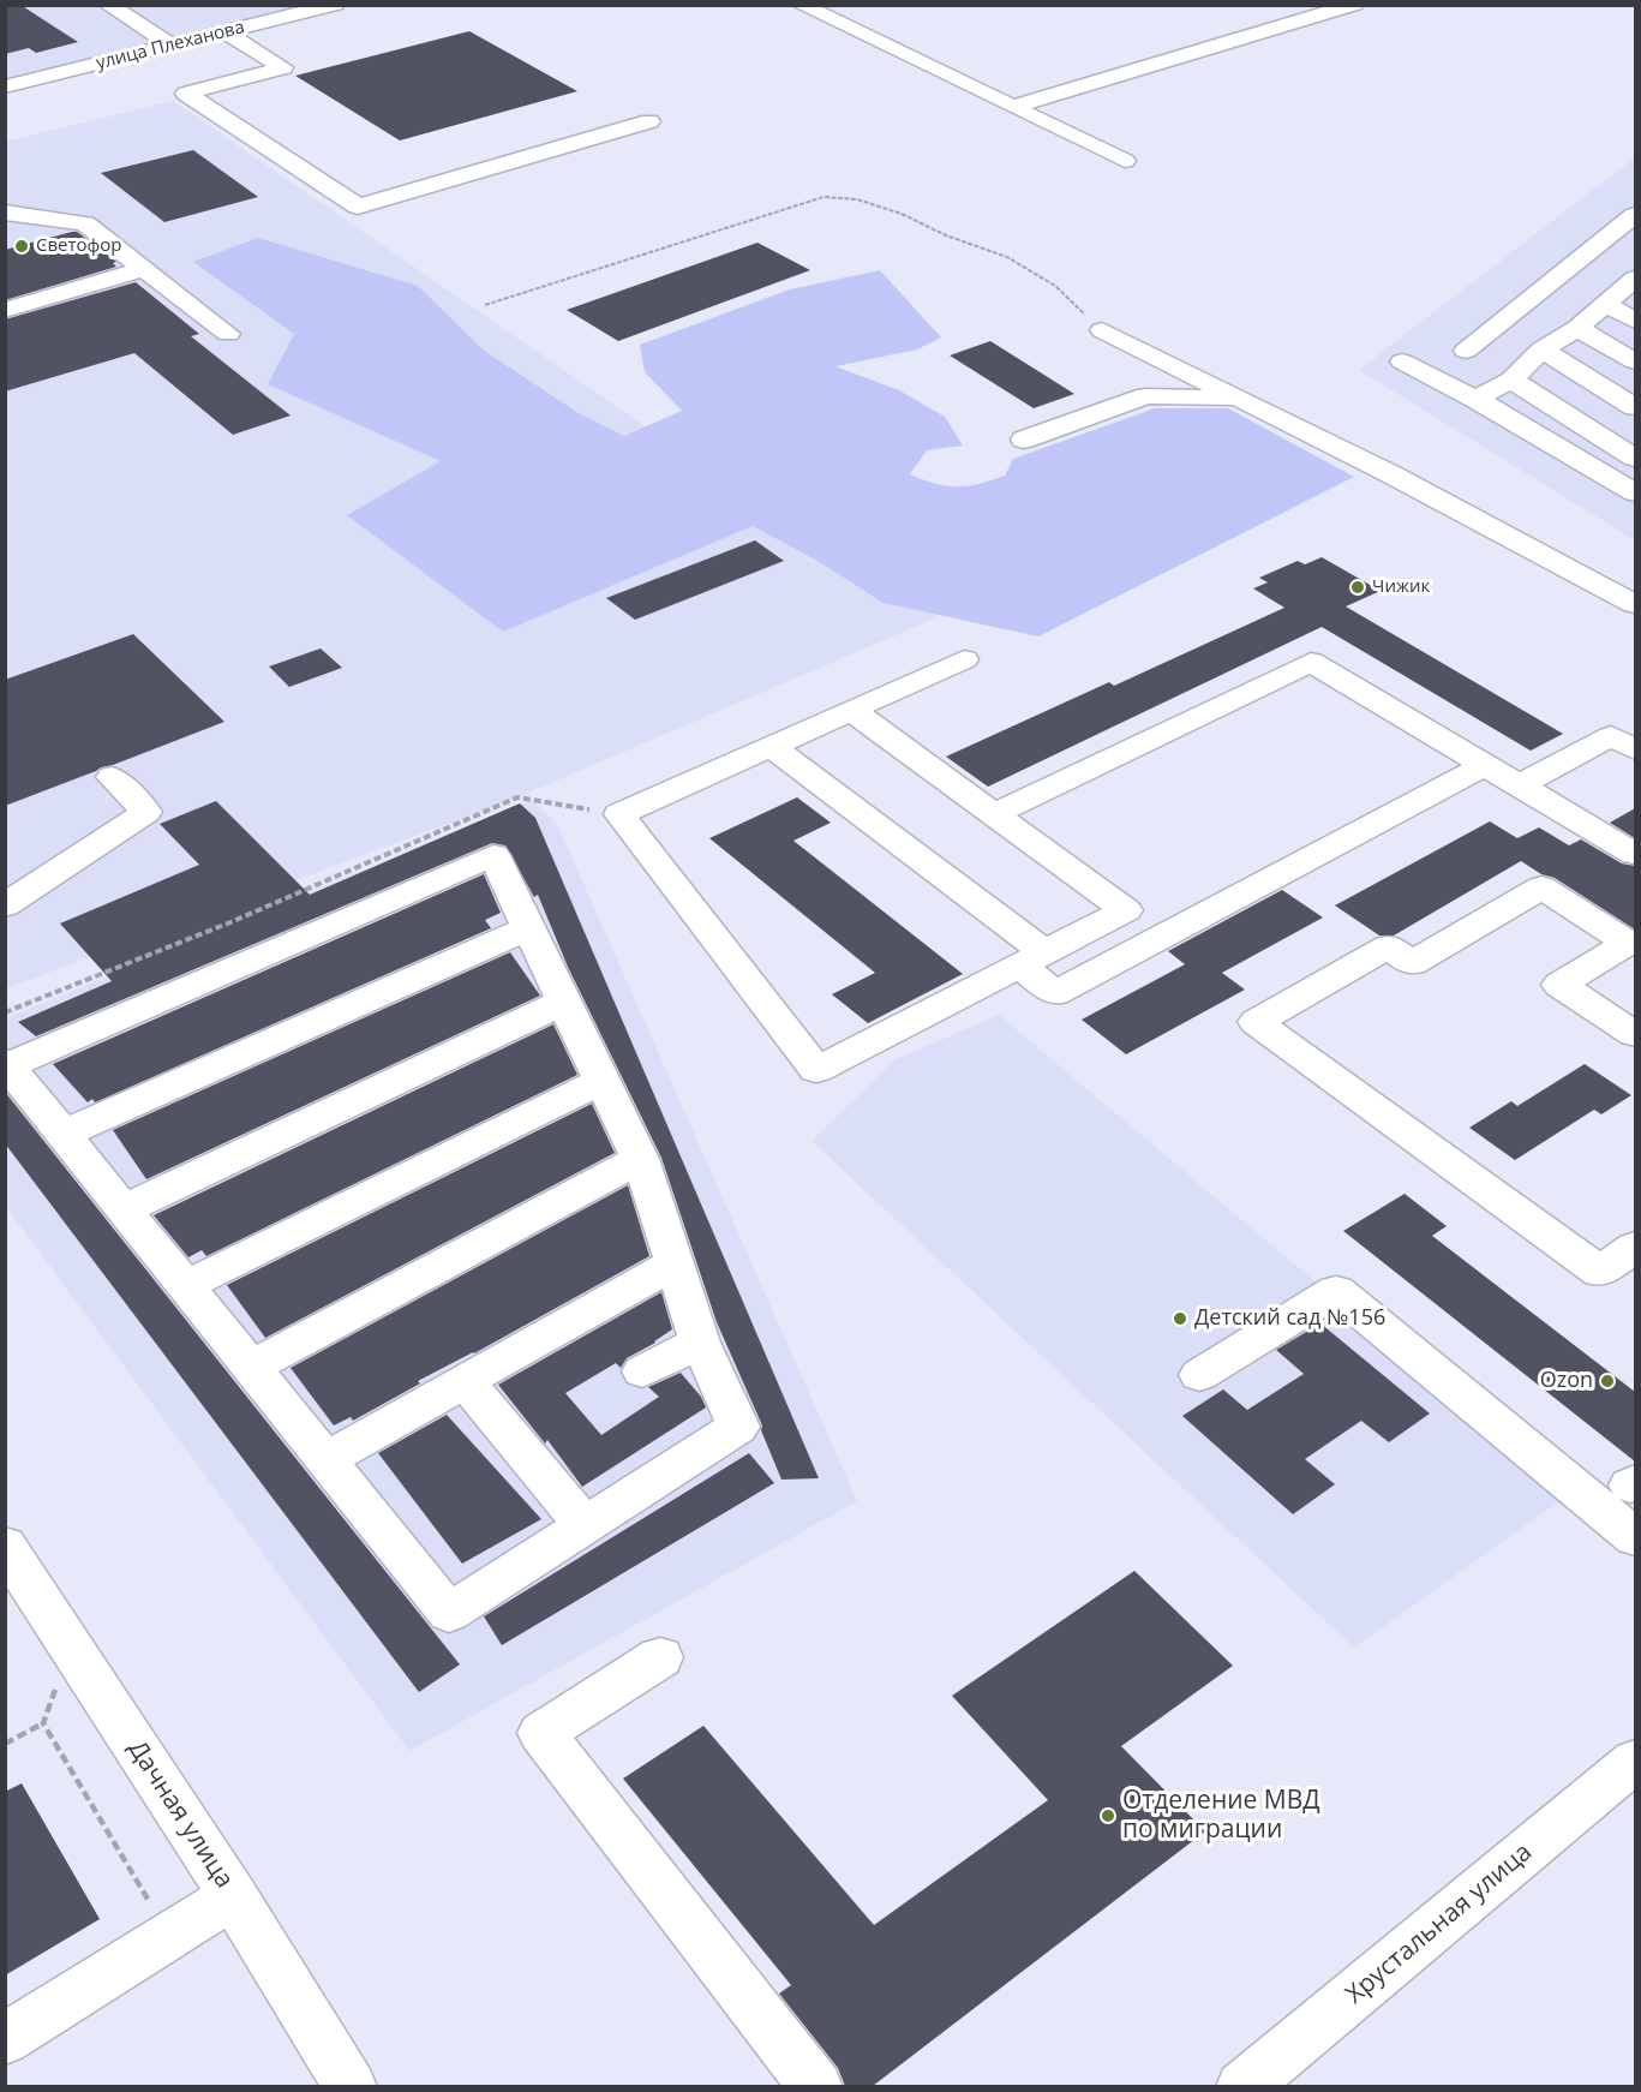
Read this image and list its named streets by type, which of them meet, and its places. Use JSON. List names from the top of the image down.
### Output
{
  "streets": {
    "street": ["улица Плеханова", "Дачная улица", "Хрустальная улица"]
  },
  "places": [
    "Светофор",
    "Чижик",
    "Детский сад №156",
    "Ozon",
    "Отделение МВД по миграции"
  ]
}
